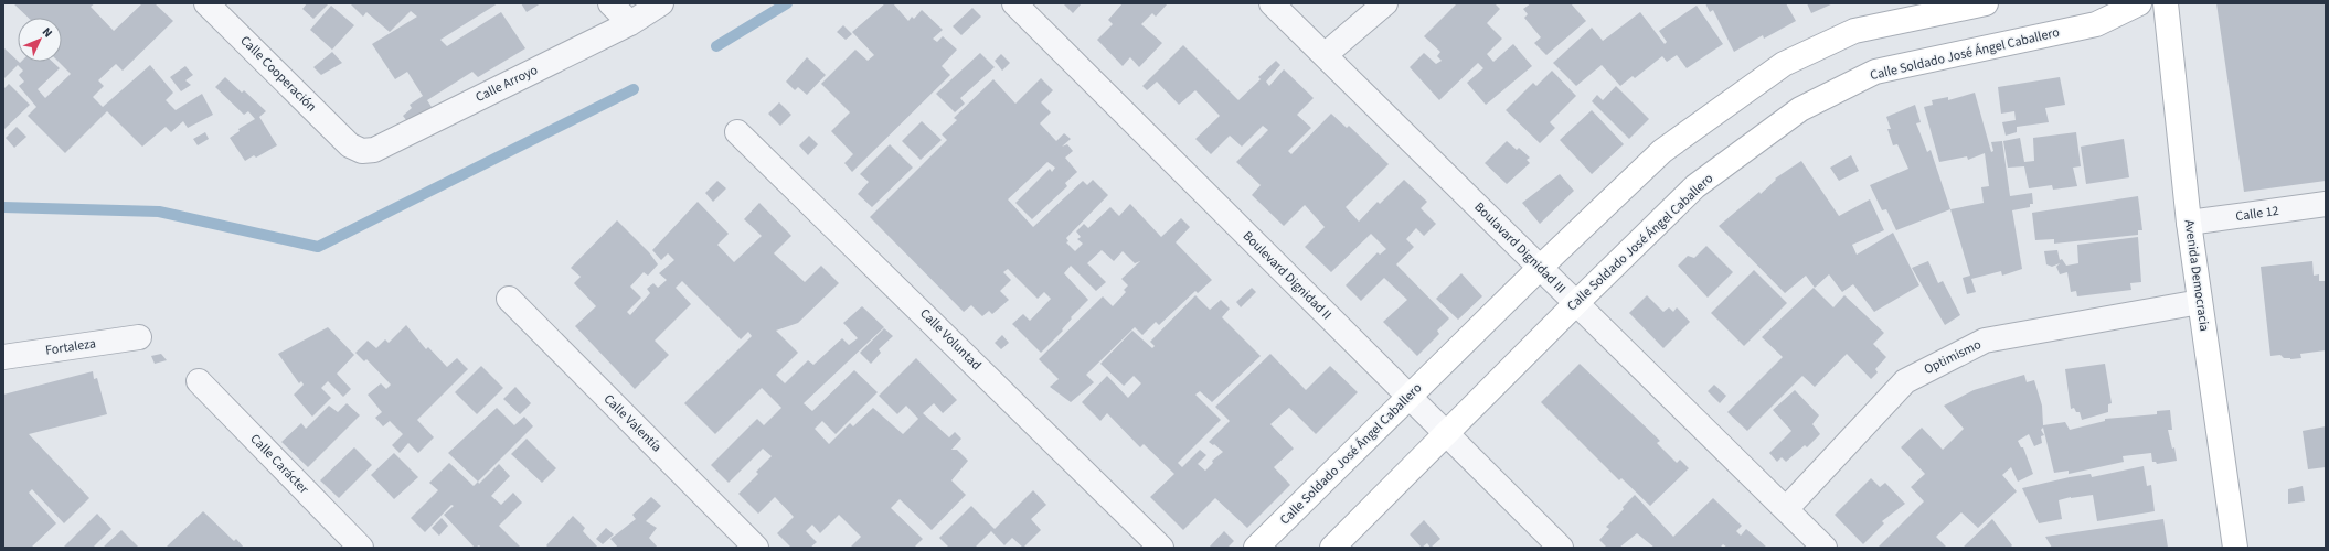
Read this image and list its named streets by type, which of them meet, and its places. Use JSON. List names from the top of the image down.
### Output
{
  "streets": {
    "street": [
      "Calle Soldado José Ángel Caballero",
      "Calle Cooperación",
      "Calle Arroyo",
      "Calle 12",
      "Boulavard Dignidad III",
      "Boulevard Dignidad II",
      "Avenida Democracia",
      "Calle Voluntad",
      "Fortaleza",
      "Optimismo",
      "Calle Valentía",
      "Calle Carácter"
    ]
  },
  "crossings": [
    ["Calle Soldado José Ángel Caballero", "Boulavard Dignidad III"],
    ["Calle Soldado José Ángel Caballero", "Boulevard Dignidad II"],
    ["Calle Cooperación", "Calle Arroyo"],
    ["Calle 12", "Avenida Democracia"],
    ["Boulavard Dignidad III", "Optimismo"],
    ["Avenida Democracia", "Optimismo"]
  ],
  "north": "top right"
}
